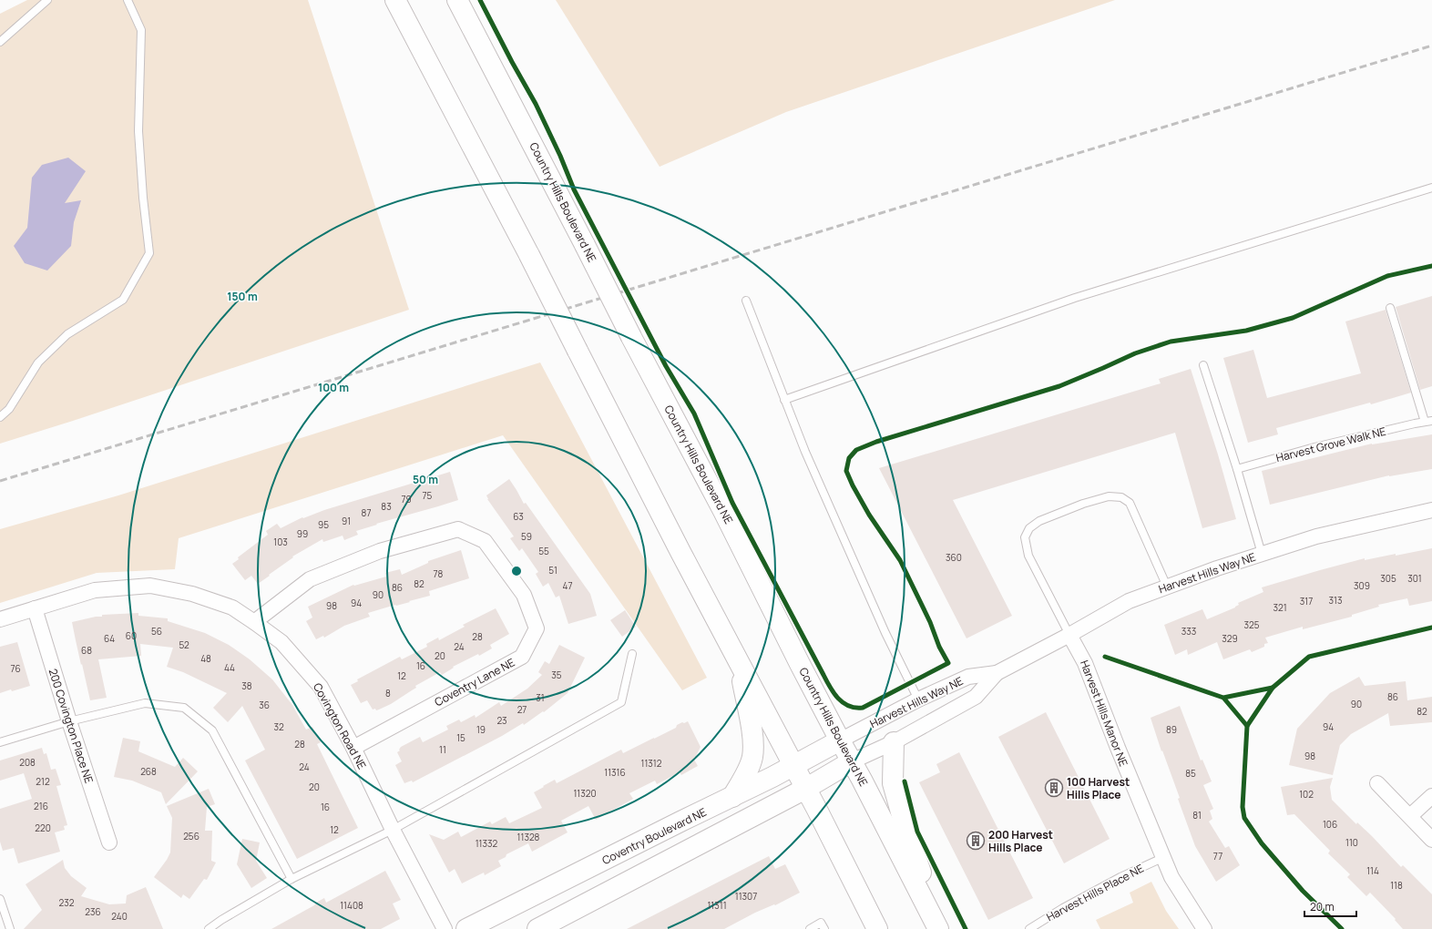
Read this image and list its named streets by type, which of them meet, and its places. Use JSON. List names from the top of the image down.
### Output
{
  "streets": {
    "main road": ["Country Hills Boulevard NE", "Coventry Boulevard NE"],
    "street": [
      "Harvest Hills Way NE",
      "Coventry Lane NE",
      "Harvest Hills Manor NE",
      "200 Covington Place NE",
      "Covington Road NE"
    ],
    "lane": ["Harvest Grove Walk NE", "Harvest Hills Place NE"]
  },
  "crossings": [
    ["Country Hills Boulevard NE", "Harvest Hills Way NE"],
    ["Country Hills Boulevard NE", "Coventry Boulevard NE"],
    ["Harvest Hills Way NE", "Harvest Hills Manor NE"],
    ["Harvest Hills Way NE", "Coventry Boulevard NE"],
    ["Coventry Lane NE", "Covington Road NE"],
    ["Harvest Hills Manor NE", "Harvest Hills Place NE"],
    ["200 Covington Place NE", "Covington Road NE"]
  ],
  "places": {
    "building": ["100 Harvest Hills Place", "200 Harvest Hills Place"]
  },
  "house_numbers": [
    "75",
    "79",
    "83",
    "87",
    "63",
    "91",
    "95",
    "99",
    "59",
    "103",
    "55",
    "360",
    "51",
    "78",
    "305",
    "301",
    "82",
    "47",
    "309",
    "86",
    "90",
    "313",
    "317",
    "94",
    "98",
    "321",
    "325",
    "56",
    "333",
    "60",
    "28",
    "64",
    "329",
    "52",
    "24",
    "68",
    "20",
    "48",
    "16",
    "44",
    "76",
    "35",
    "12",
    "38",
    "8",
    "86",
    "31",
    "90",
    "36",
    "27",
    "82",
    "23",
    "32",
    "94",
    "19",
    "89",
    "15",
    "28",
    "11",
    "98",
    "208",
    "11312",
    "24",
    "268",
    "11316",
    "85",
    "212",
    "20",
    "11320",
    "102",
    "216",
    "16",
    "81",
    "106",
    "220",
    "12",
    "256",
    "11328",
    "110",
    "11332",
    "77",
    "114",
    "118",
    "11307",
    "232",
    "11408",
    "11311",
    "236",
    "240"
  ],
  "scale_bar": "20 m",
  "rings": ["150 m", "100 m", "50 m"]
}
